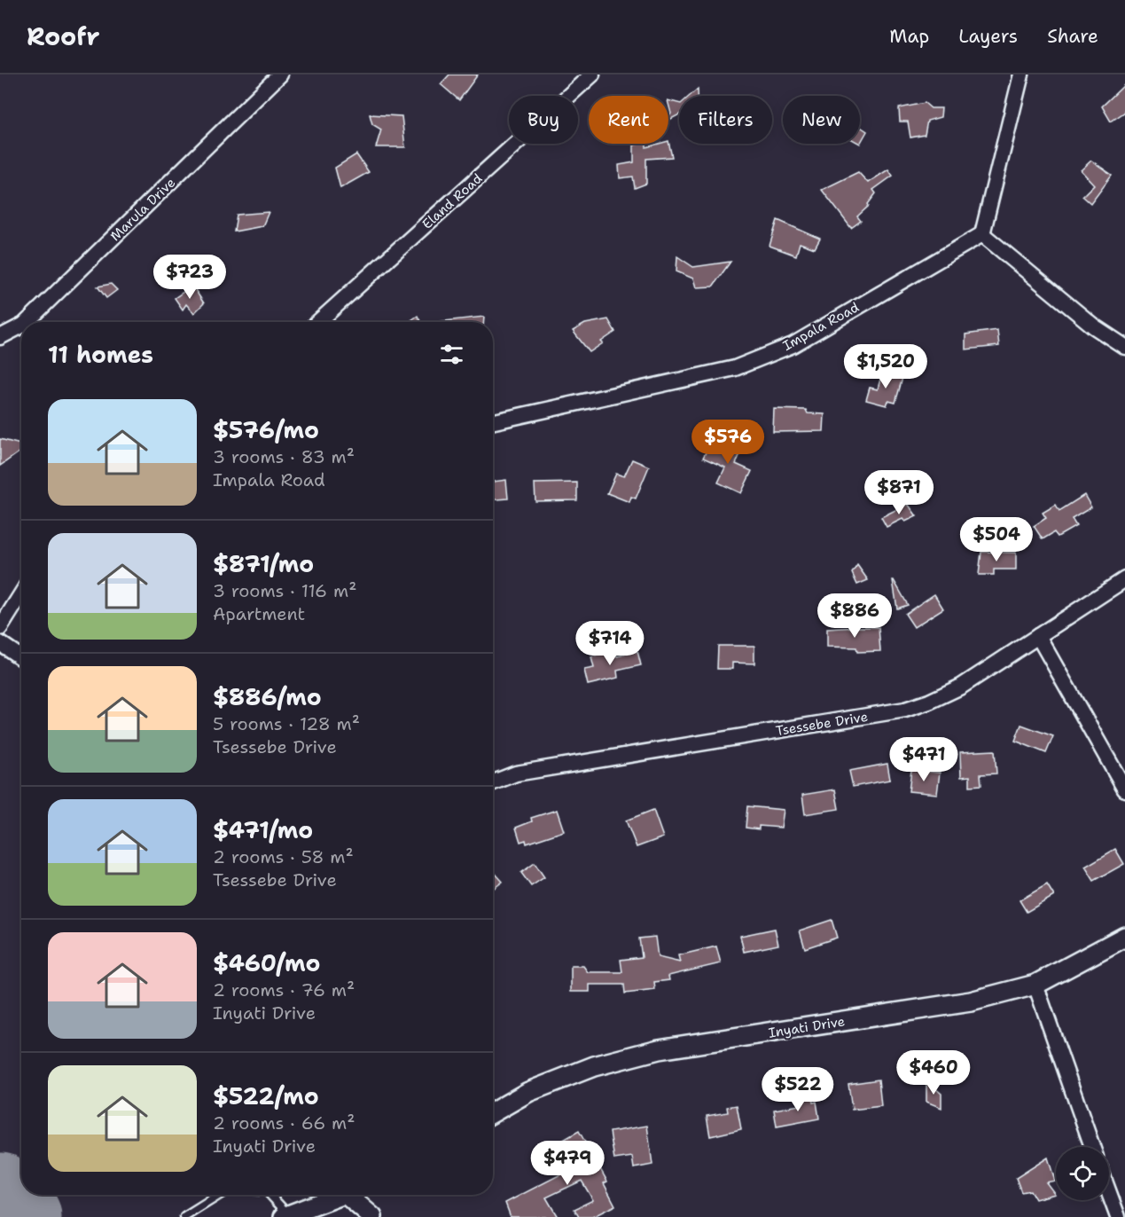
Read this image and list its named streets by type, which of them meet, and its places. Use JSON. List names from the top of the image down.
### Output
{
  "streets": {
    "street": [
      "Eland Road",
      "Marula Drive",
      "Impala Road",
      "Tsessebe Drive",
      "Inyati Drive"
    ]
  },
  "page": {
    "header": "Roofr",
    "nav": ["Map", "Layers", "Share"],
    "chip": [
      "Buy",
      "Rent",
      "Filters",
      "New"
    ],
    "price": [
      "$723",
      "$1,520",
      "$576",
      "$871",
      "$504",
      "$886",
      "$714",
      "$471",
      "$460",
      "$522",
      "$479"
    ],
    "heading": "11 homes",
    "list": [
      {
        "name": "$576/mo",
        "note": "3 rooms · 83 m² · Impala Road"
      },
      {
        "name": "$871/mo",
        "note": "3 rooms · 116 m² · Apartment"
      },
      {
        "name": "$886/mo",
        "note": "5 rooms · 128 m² · Tsessebe Drive"
      },
      {
        "name": "$471/mo",
        "note": "2 rooms · 58 m² · Tsessebe Drive"
      },
      {
        "name": "$460/mo",
        "note": "2 rooms · 76 m² · Inyati Drive"
      },
      {
        "name": "$522/mo",
        "note": "2 rooms · 66 m² · Inyati Drive"
      }
    ]
  }
}
